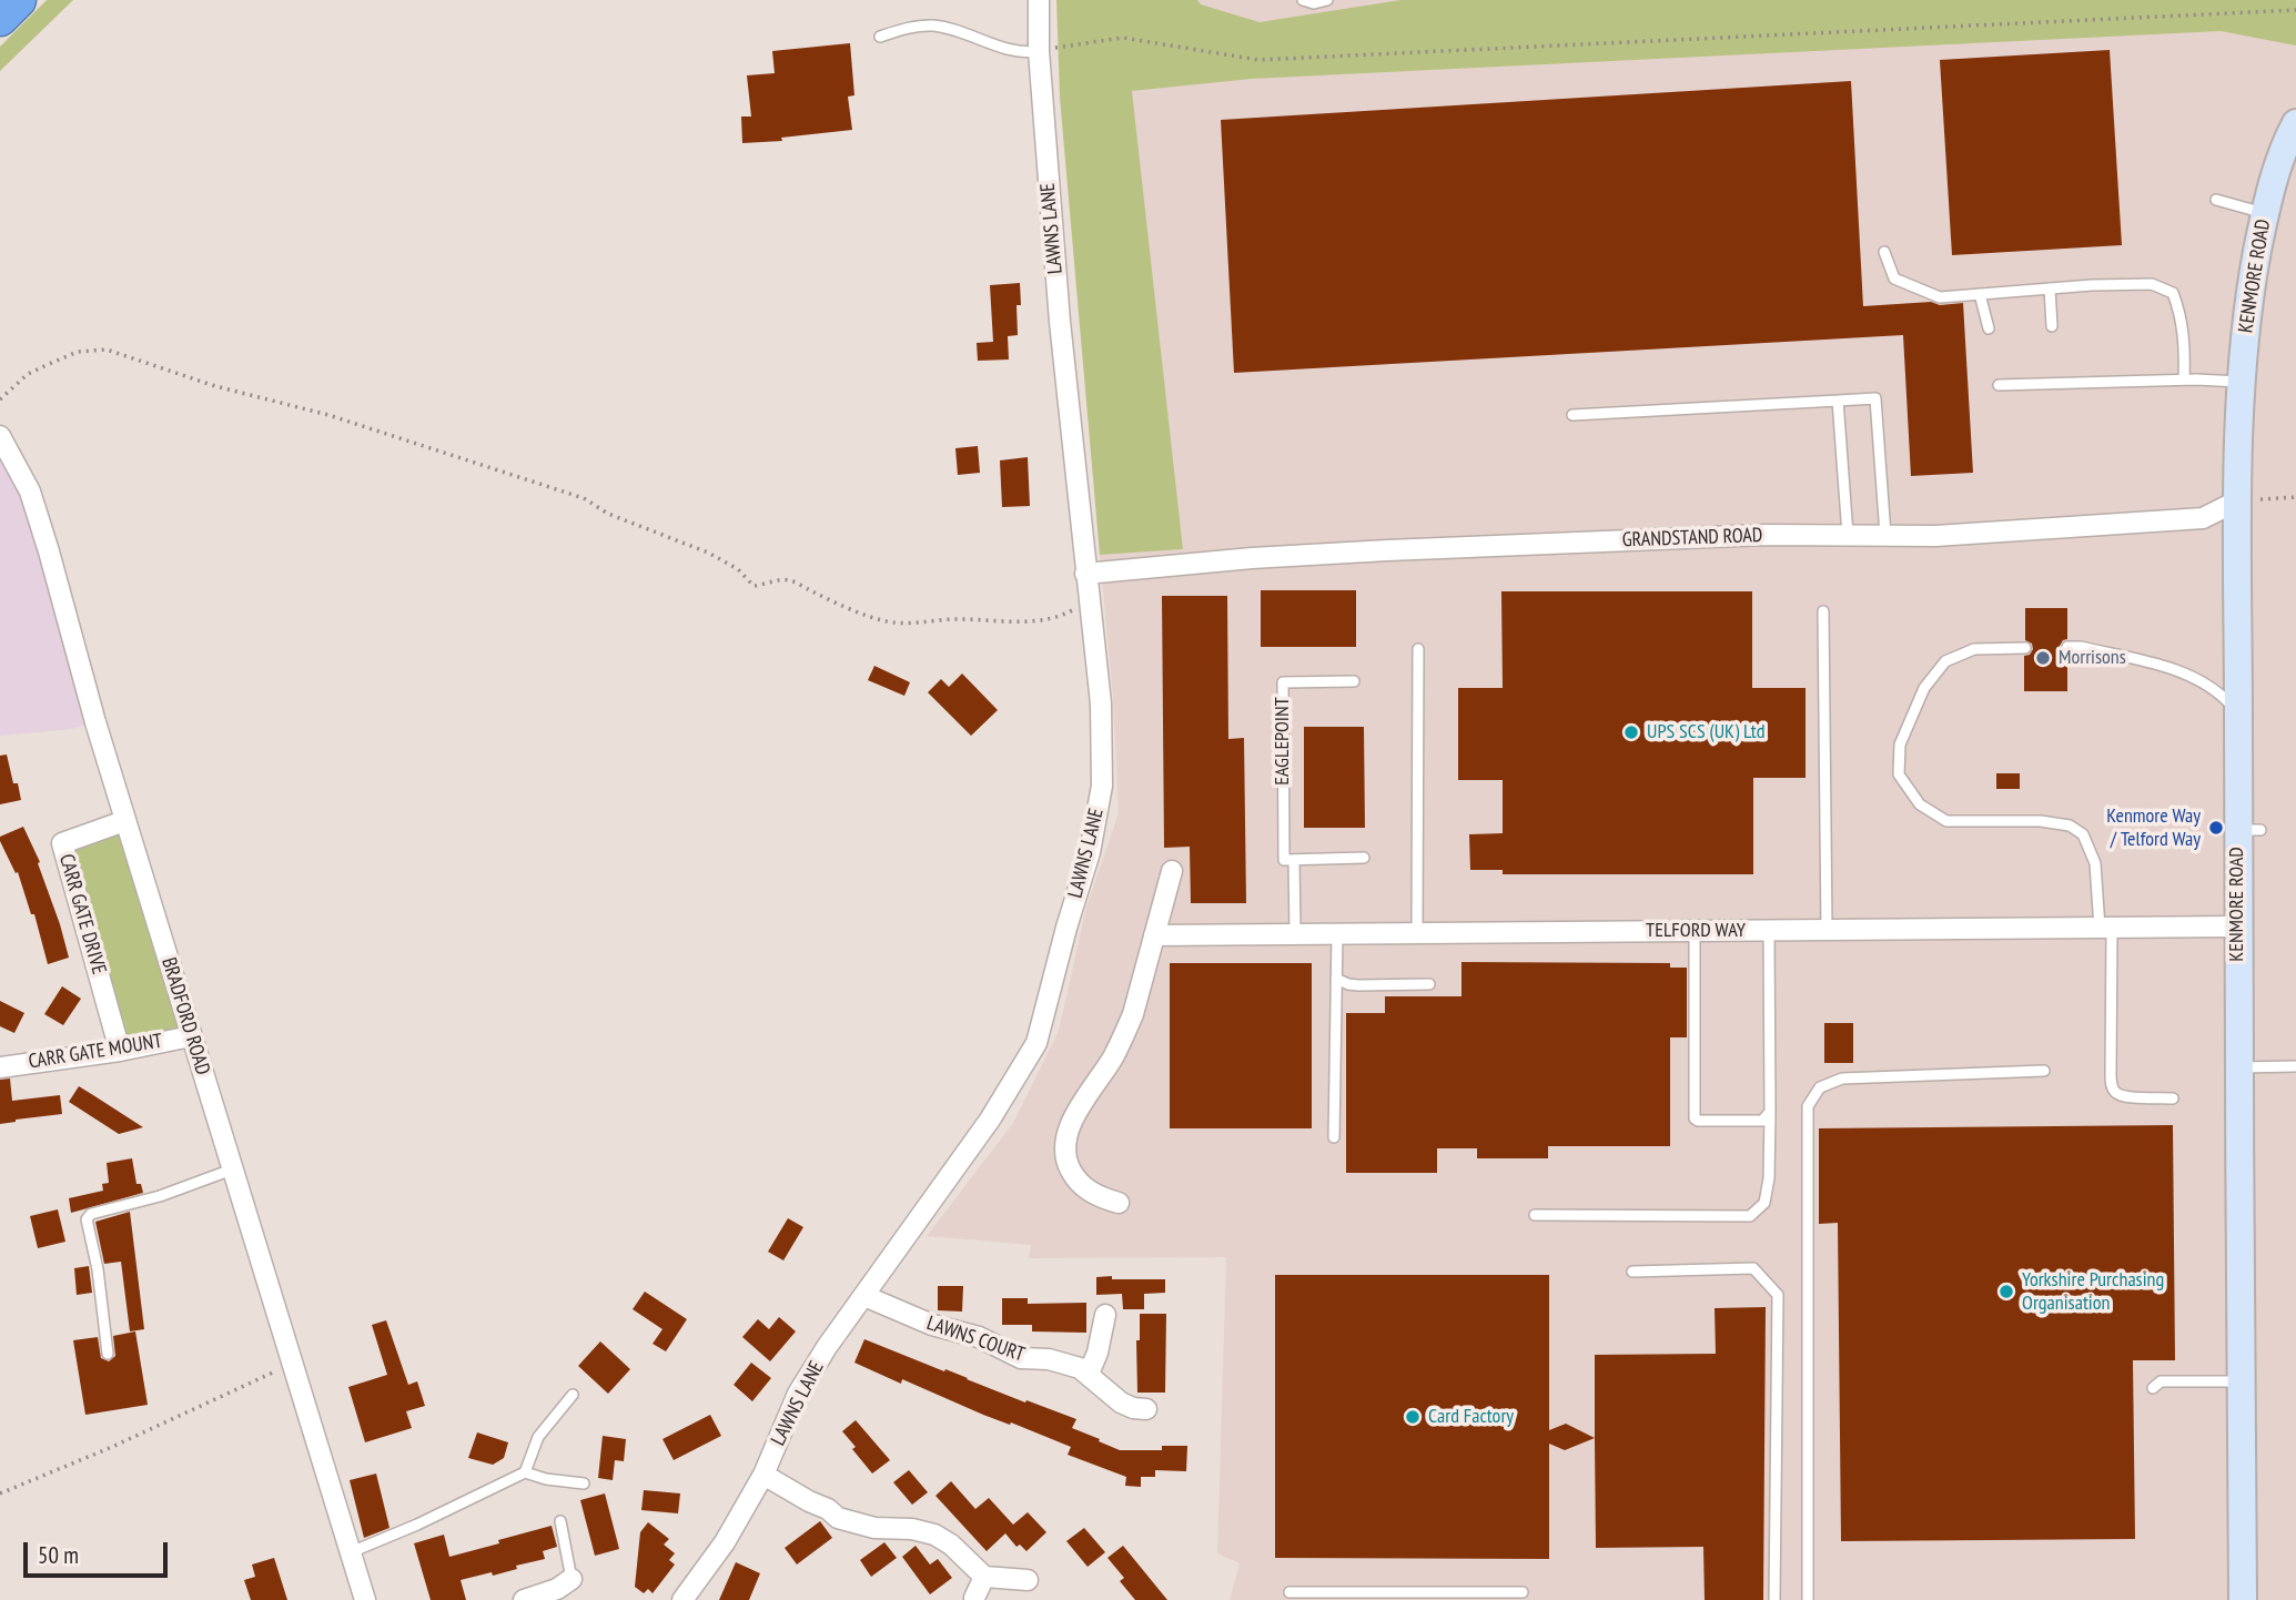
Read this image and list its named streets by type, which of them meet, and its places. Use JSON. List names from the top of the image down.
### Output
{
  "streets": {
    "street": [
      "LAWNS LANE",
      "KENMORE ROAD",
      "GRANDSTAND ROAD",
      "CARR GATE DRIVE",
      "TELFORD WAY",
      "BRADFORD ROAD",
      "CARR GATE MOUNT",
      "LAWNS COURT"
    ],
    "lane": ["EAGLEPOINT"]
  },
  "crossings": [
    ["LAWNS LANE", "GRANDSTAND ROAD"],
    ["LAWNS LANE", "LAWNS COURT"],
    ["KENMORE ROAD", "GRANDSTAND ROAD"],
    ["KENMORE ROAD", "TELFORD WAY"],
    ["EAGLEPOINT", "TELFORD WAY"],
    ["CARR GATE DRIVE", "BRADFORD ROAD"],
    ["CARR GATE DRIVE", "CARR GATE MOUNT"],
    ["BRADFORD ROAD", "CARR GATE MOUNT"]
  ],
  "places": [
    "Morrisons",
    "UPS SCS (UK) Ltd",
    "Kenmore Way / Telford Way",
    "Yorkshire Purchasing Organisation",
    "Card Factory"
  ],
  "scale_bar": "50 m"
}
